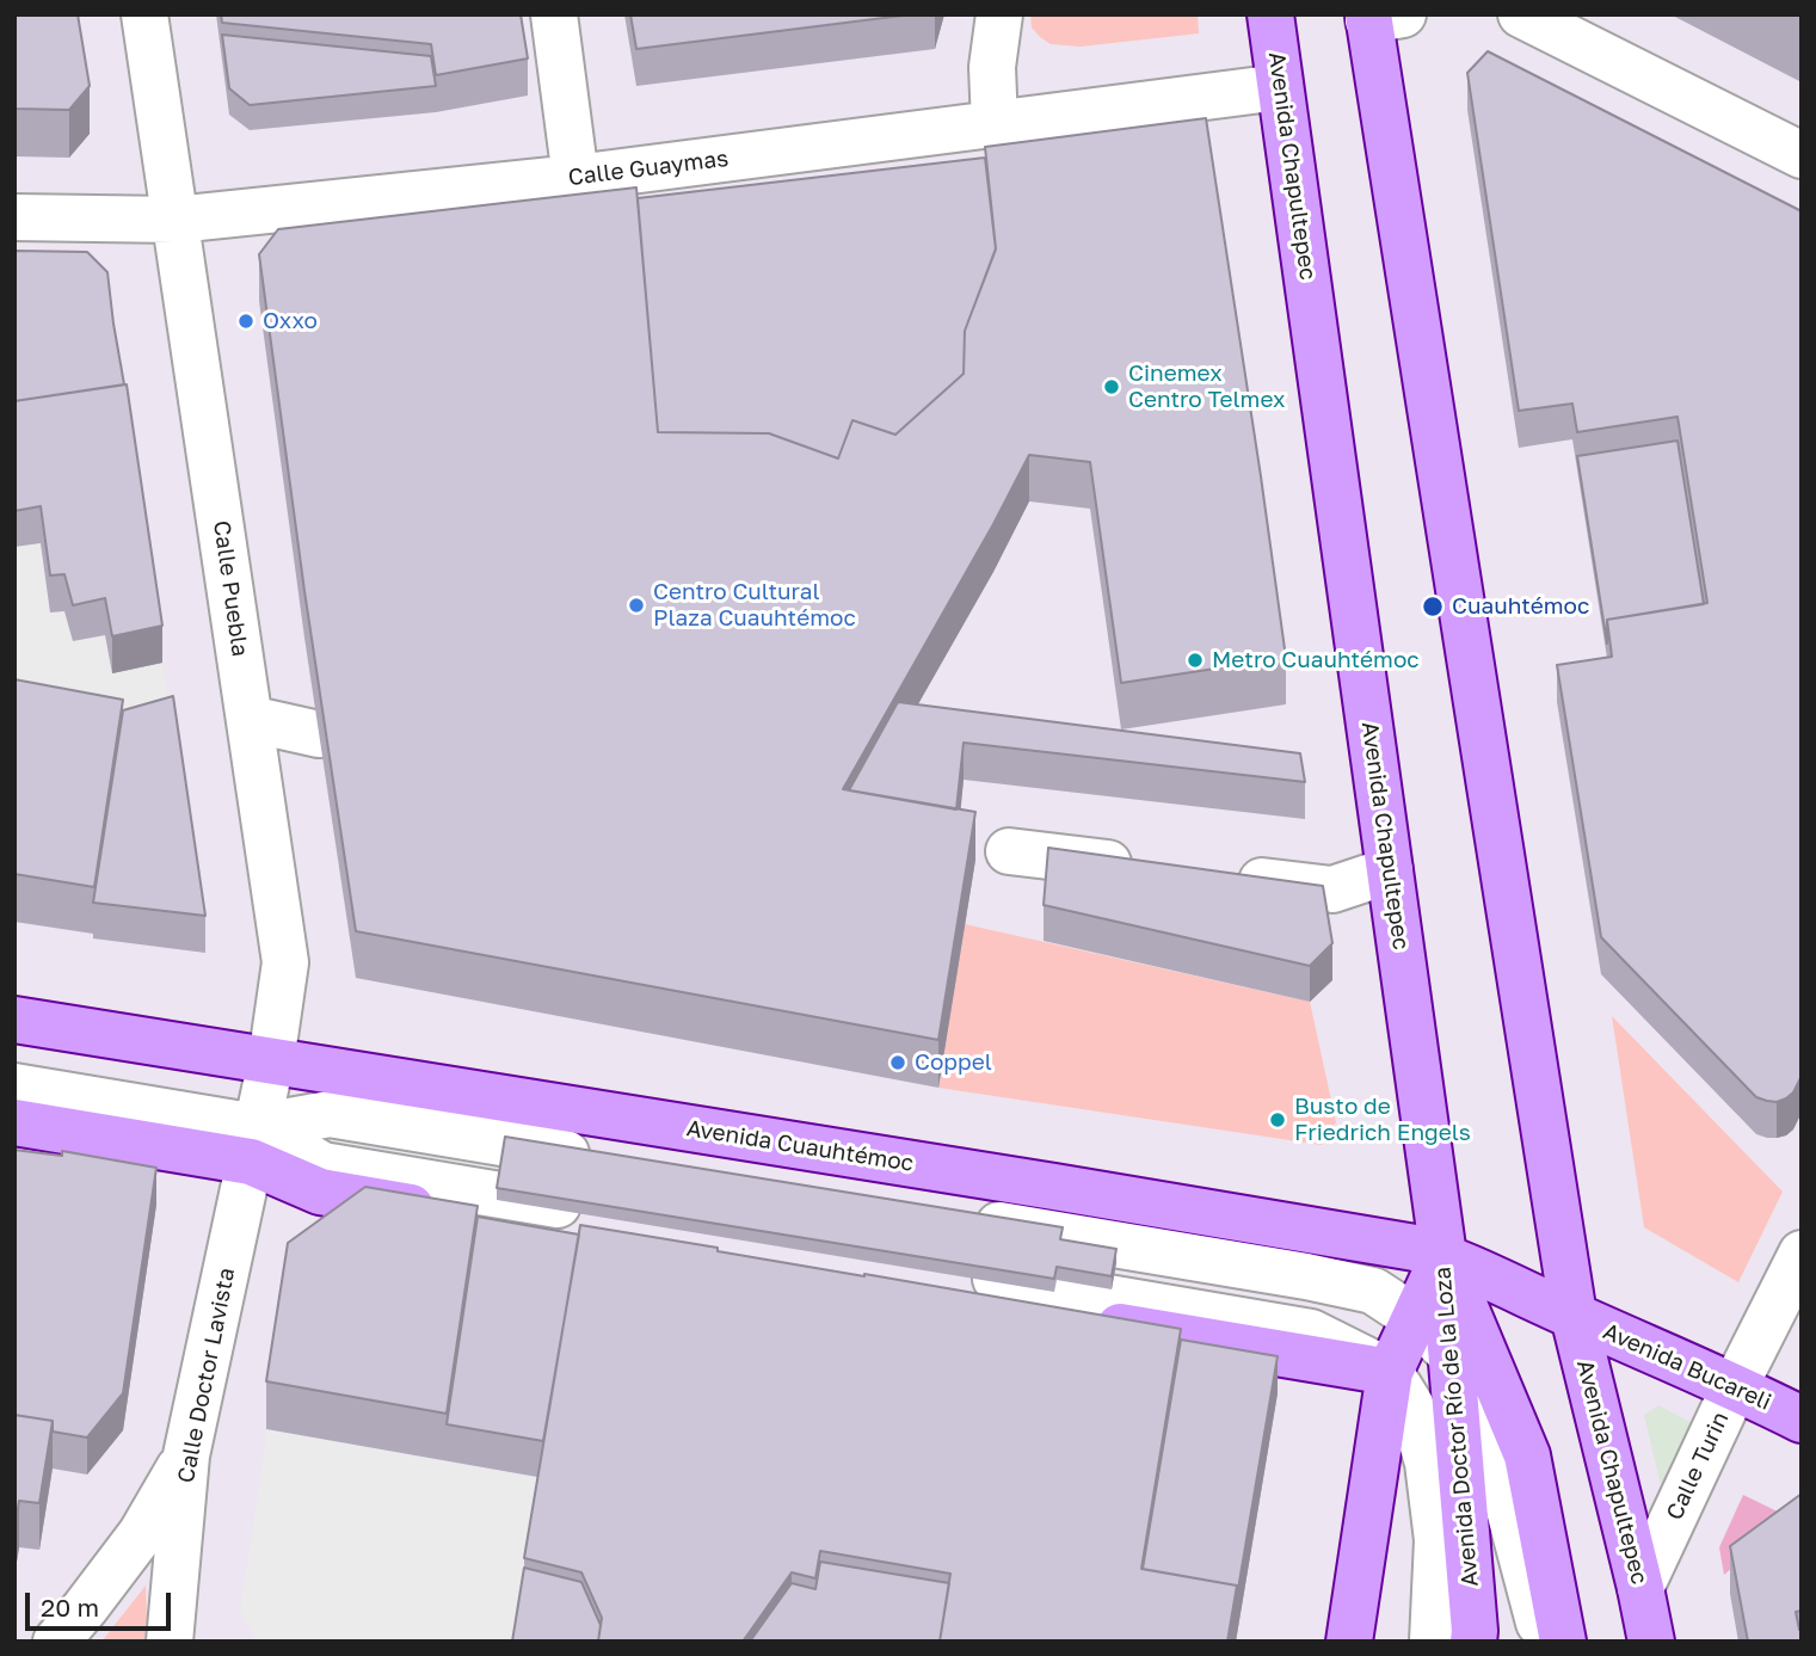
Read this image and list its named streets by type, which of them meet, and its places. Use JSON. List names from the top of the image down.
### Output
{
  "streets": {
    "main road": [
      "Avenida Chapultepec",
      "Avenida Cuauhtémoc",
      "Avenida Bucareli",
      "Avenida Doctor Río de la Loza"
    ],
    "street": [
      "Calle Guaymas",
      "Calle Puebla",
      "Calle Doctor Lavista",
      "Calle Turin"
    ]
  },
  "crossings": [
    ["Avenida Chapultepec", "Calle Guaymas"],
    ["Avenida Chapultepec", "Avenida Cuauhtémoc"],
    ["Avenida Chapultepec", "Avenida Bucareli"],
    ["Avenida Chapultepec", "Avenida Doctor Río de la Loza"],
    ["Avenida Chapultepec", "Calle Turin"],
    ["Calle Guaymas", "Calle Puebla"],
    ["Calle Puebla", "Avenida Cuauhtémoc"],
    ["Calle Puebla", "Calle Doctor Lavista"],
    ["Avenida Cuauhtémoc", "Avenida Bucareli"],
    ["Avenida Cuauhtémoc", "Avenida Doctor Río de la Loza"],
    ["Avenida Bucareli", "Calle Turin"]
  ],
  "places": [
    "Oxxo",
    "Cinemex Centro Telmex",
    "Centro Cultural Plaza Cuauhtémoc",
    "Cuauhtémoc",
    "Metro Cuauhtémoc",
    "Coppel",
    "Busto de Friedrich Engels"
  ],
  "scale_bar": "20 m"
}
